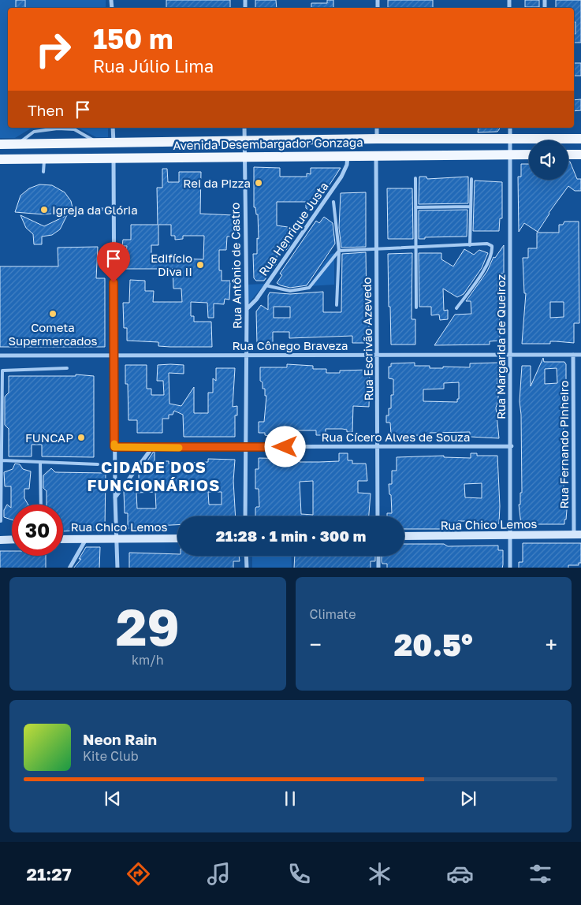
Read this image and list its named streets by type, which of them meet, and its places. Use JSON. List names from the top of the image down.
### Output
{
  "streets": {
    "main road": ["Avenida Desembargador Gonzaga"],
    "street": [
      "Rua Henrique Justa",
      "Rua Antônio de Castro",
      "Rua Escrivão Azevedo",
      "Rua Cônego Braveza",
      "Rua Margarida de Queiroz",
      "Rua Cícero Alves de Souza",
      "Rua Fernando Pinheiro",
      "Rua Chico Lemos"
    ]
  },
  "crossings": [
    ["Avenida Desembargador Gonzaga", "Rua Henrique Justa"],
    ["Avenida Desembargador Gonzaga", "Rua Antônio de Castro"],
    ["Avenida Desembargador Gonzaga", "Rua Escrivão Azevedo"],
    ["Avenida Desembargador Gonzaga", "Rua Margarida de Queiroz"],
    ["Rua Henrique Justa", "Rua Antônio de Castro"],
    ["Rua Antônio de Castro", "Rua Cônego Braveza"],
    ["Rua Antônio de Castro", "Rua Cícero Alves de Souza"],
    ["Rua Escrivão Azevedo", "Rua Cônego Braveza"],
    ["Rua Escrivão Azevedo", "Rua Cícero Alves de Souza"],
    ["Rua Cônego Braveza", "Rua Margarida de Queiroz"],
    ["Rua Cônego Braveza", "Rua Fernando Pinheiro"],
    ["Rua Margarida de Queiroz", "Rua Cícero Alves de Souza"],
    ["Rua Margarida de Queiroz", "Rua Chico Lemos"],
    ["Rua Fernando Pinheiro", "Rua Chico Lemos"]
  ],
  "districts": ["CIDADE DOS FUNCIONÁRIOS"],
  "places": [
    "Rei da Pizza",
    "Igreja da Glória",
    "Edifício Diva II",
    "Cometa Supermercados",
    "FUNCAP"
  ],
  "page": {
    "turn": ["150 m", "Rua Júlio Lima"],
    "then": "Then",
    "limit": "30",
    "trip": "21:28 · 1 min · 300 m",
    "tile": [
      ["29", "km/h"],
      "Climate"
    ],
    "heat": ["−", "20.5°", "+"],
    "song": ["Neon Rain", "Kite Club"],
    "tabs": "21:27"
  }
}
